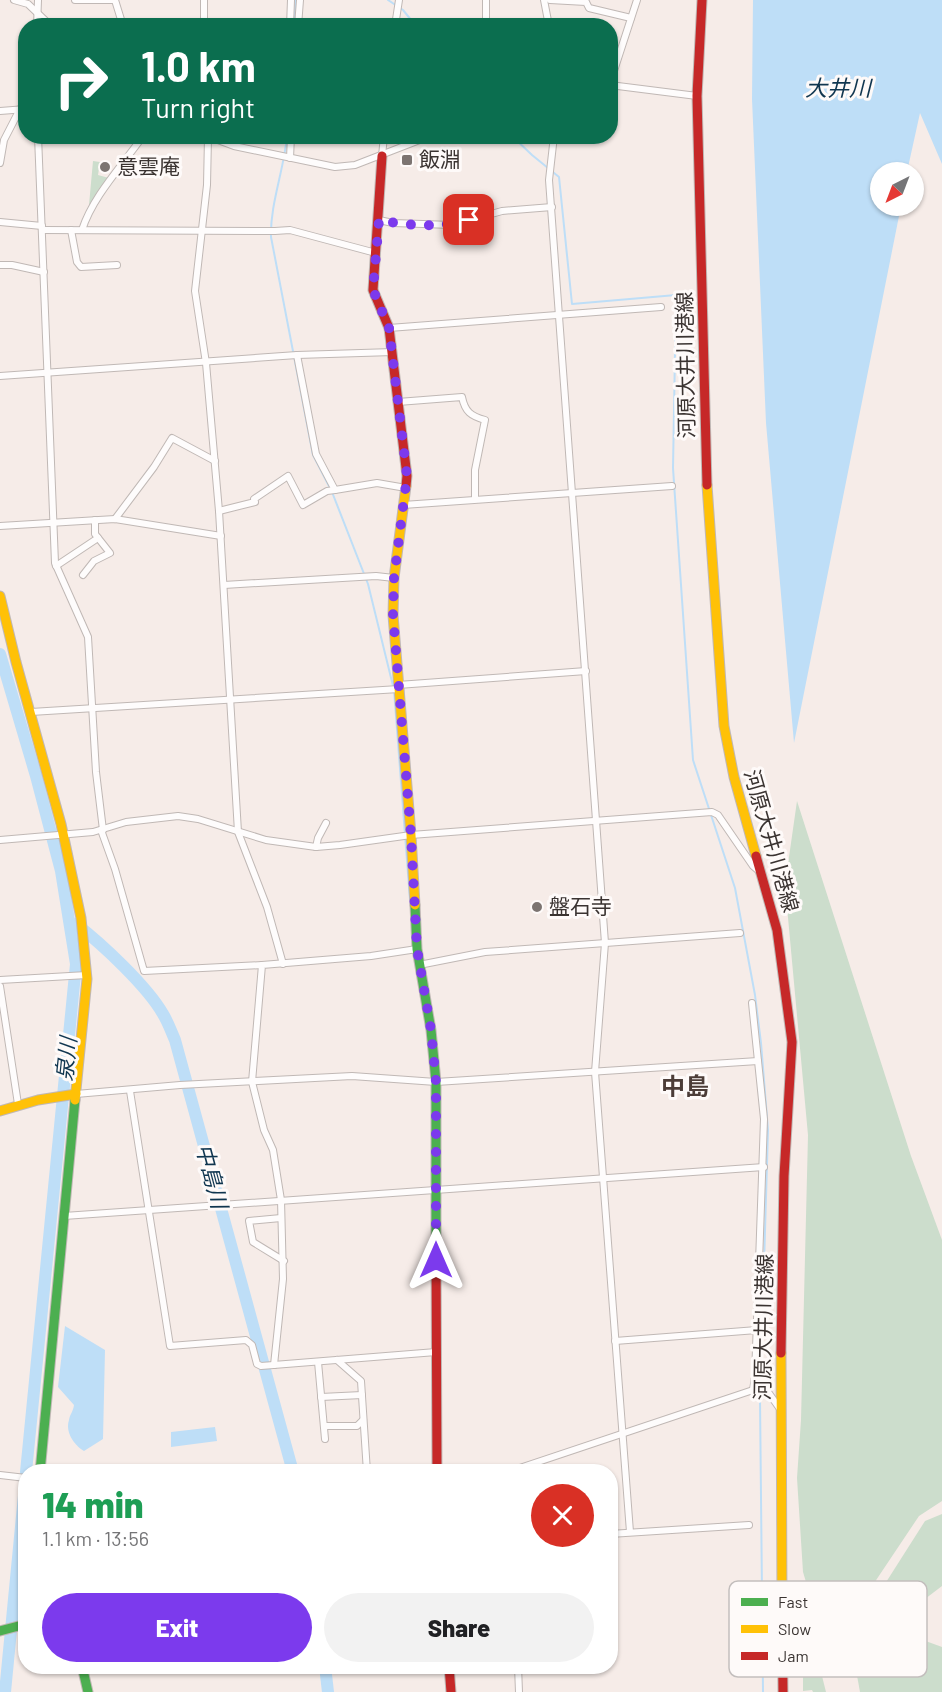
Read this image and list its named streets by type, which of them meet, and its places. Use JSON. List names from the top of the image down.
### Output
{
  "streets": {
    "street": ["河原大井川港線"]
  },
  "districts": ["中島"],
  "water": ["大井川", "泉川", "中島川"],
  "places": {
    "transit": ["飯淵"],
    "other": ["意雲庵", "盤石寺"]
  },
  "legend": ["Fast", "Slow", "Jam"],
  "north": "bottom left",
  "page": {
    "turn": ["1.0 km", "Turn right"],
    "heading": ["14 min", "1.1 km · 13:56"],
    "buttons": ["Exit", "Share"]
  }
}
